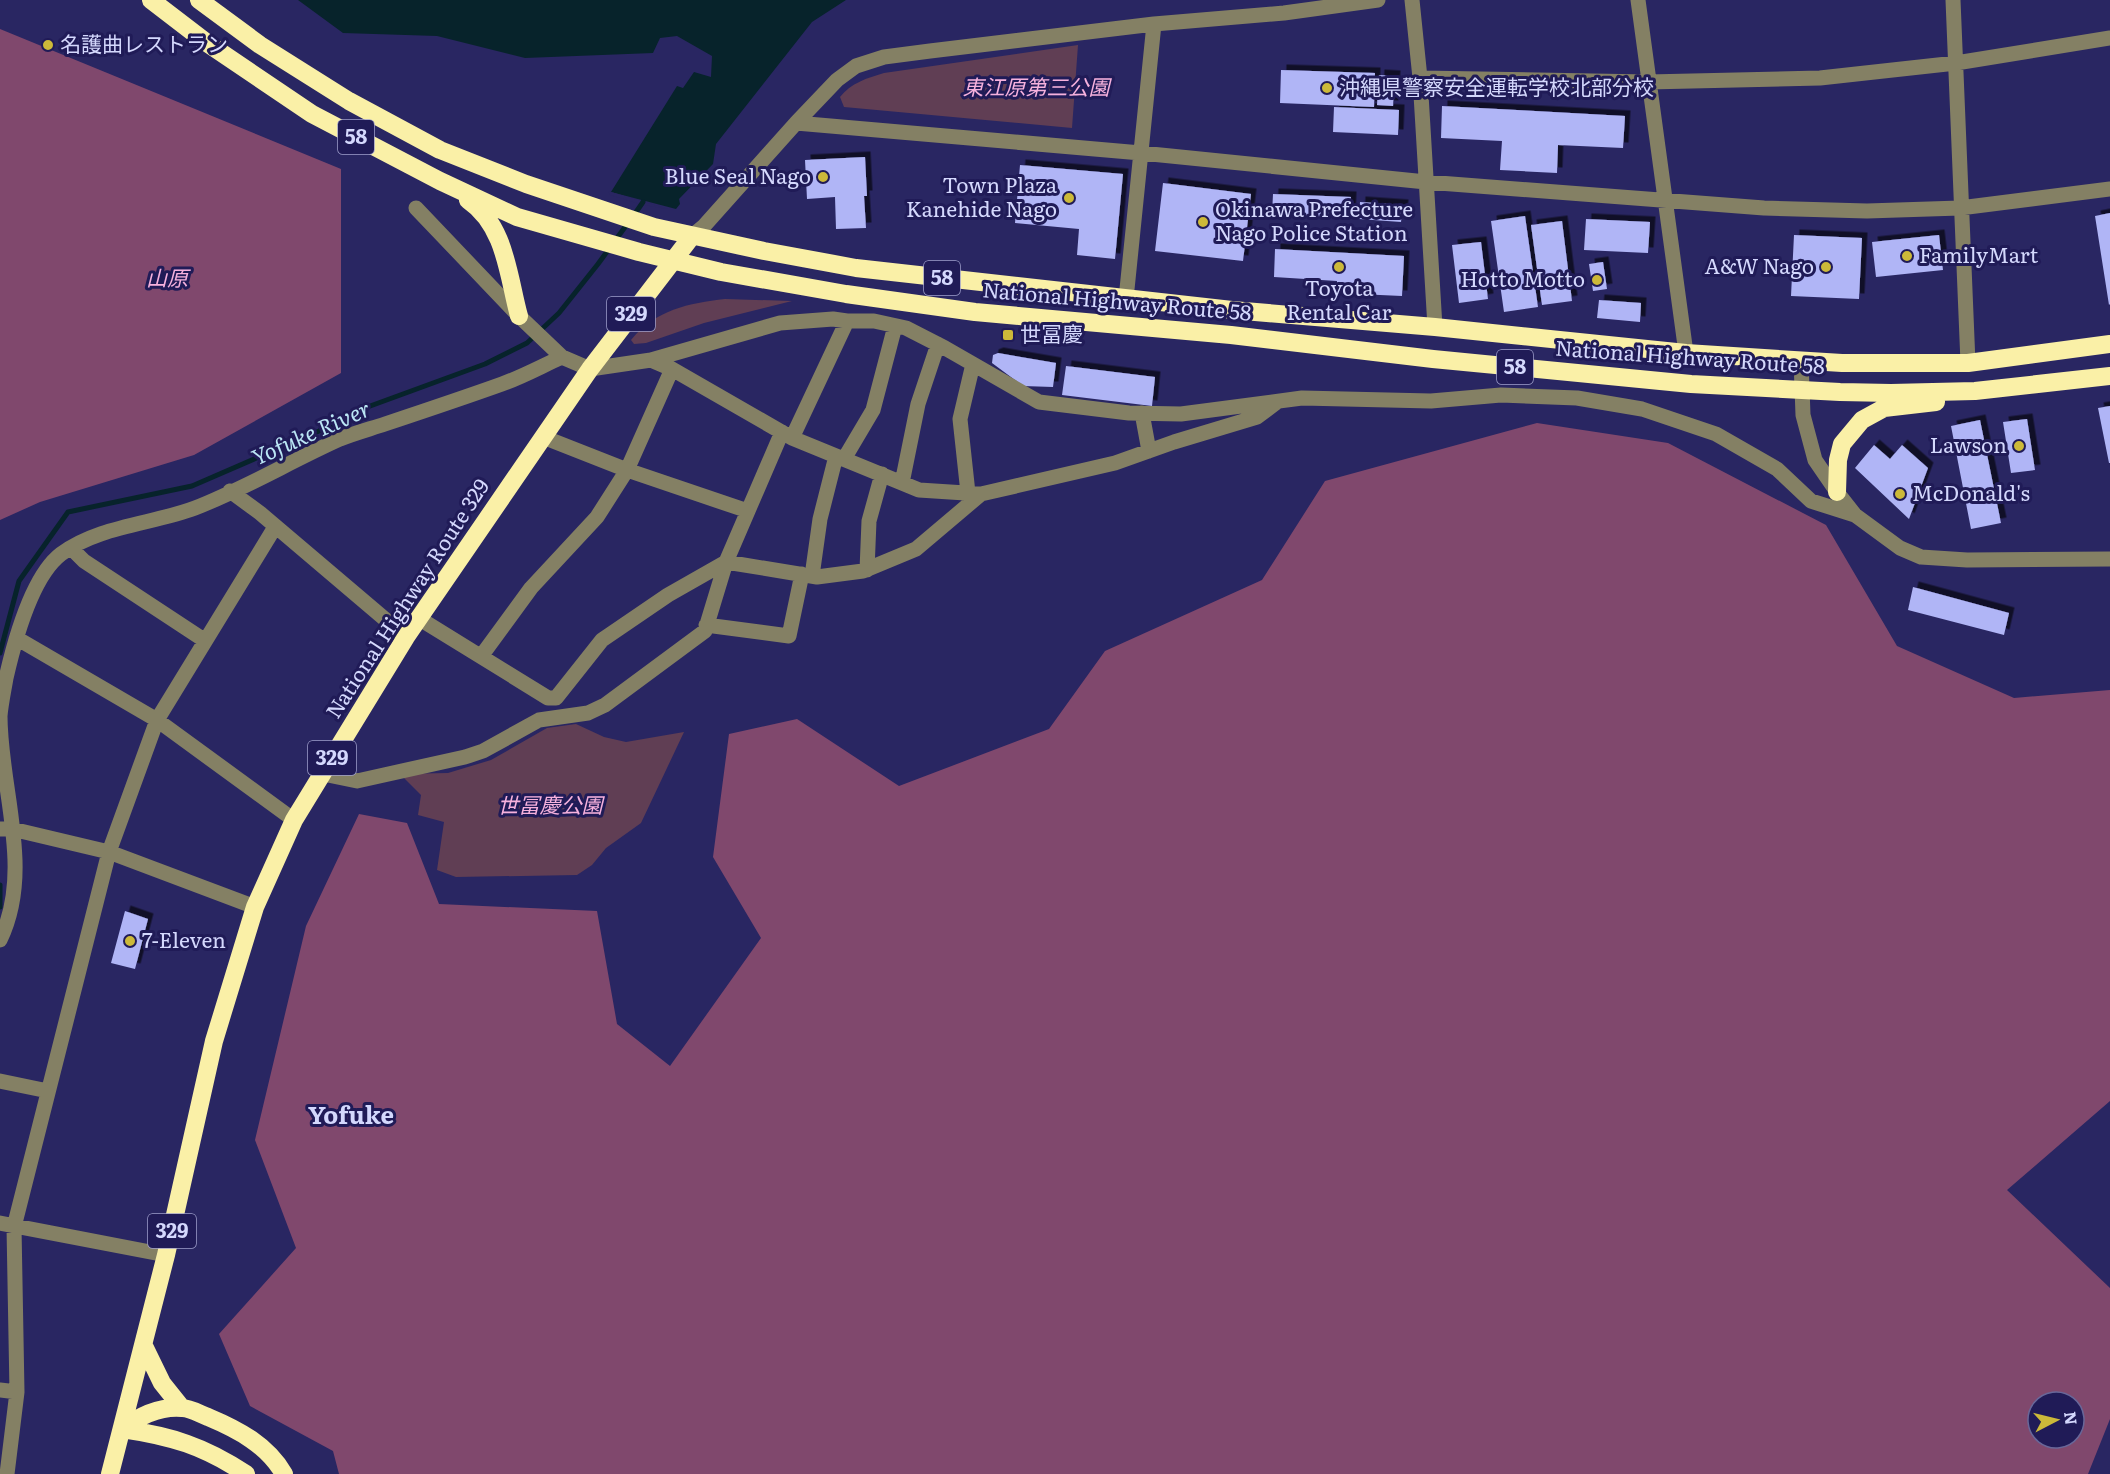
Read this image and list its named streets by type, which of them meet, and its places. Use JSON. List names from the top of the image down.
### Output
{
  "streets": {
    "highway": [
      "58",
      "National Highway Route 58",
      "329",
      "National Highway Route 329"
    ]
  },
  "crossings": [
    ["National Highway Route 58", "National Highway Route 329"]
  ],
  "districts": ["Yofuke"],
  "water": ["Yofuke River"],
  "parks": ["東江原第三公園", "山原", "世冨慶公園"],
  "places": {
    "other": [
      "名護曲レストラン",
      "沖縄県警察安全運転学校北部分校",
      "Blue Seal Nago",
      "Town Plaza Kanehide Nago",
      "Okinawa Prefecture Nago Police Station",
      "FamilyMart",
      "Toyota Rental Car",
      "A&W Nago",
      "Hotto Motto",
      "Lawson",
      "McDonald's",
      "7-Eleven"
    ],
    "transit": ["世冨慶"]
  },
  "north": "right"
}
